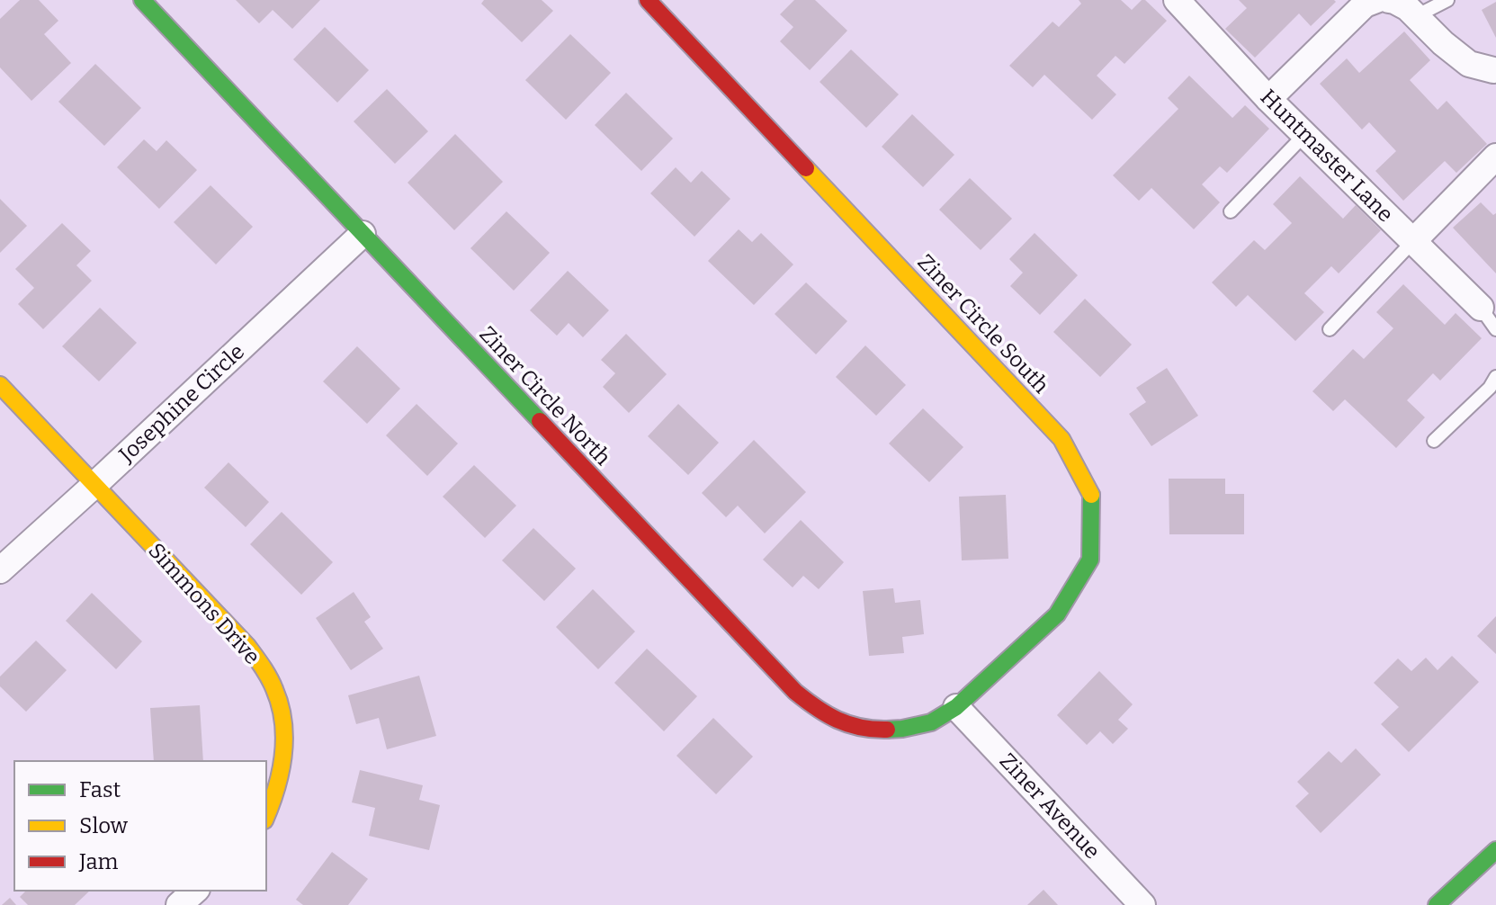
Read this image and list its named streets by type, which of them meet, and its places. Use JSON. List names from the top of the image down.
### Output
{
  "streets": {
    "street": [
      "Huntmaster Lane",
      "Ziner Circle South",
      "Ziner Circle North",
      "Josephine Circle",
      "Simmons Drive",
      "Ziner Avenue"
    ]
  },
  "crossings": [
    ["Ziner Circle South", "Ziner Circle North"],
    ["Ziner Circle South", "Ziner Avenue"],
    ["Ziner Circle North", "Josephine Circle"],
    ["Ziner Circle North", "Ziner Avenue"],
    ["Josephine Circle", "Simmons Drive"]
  ],
  "legend": ["Fast", "Slow", "Jam"]
}
